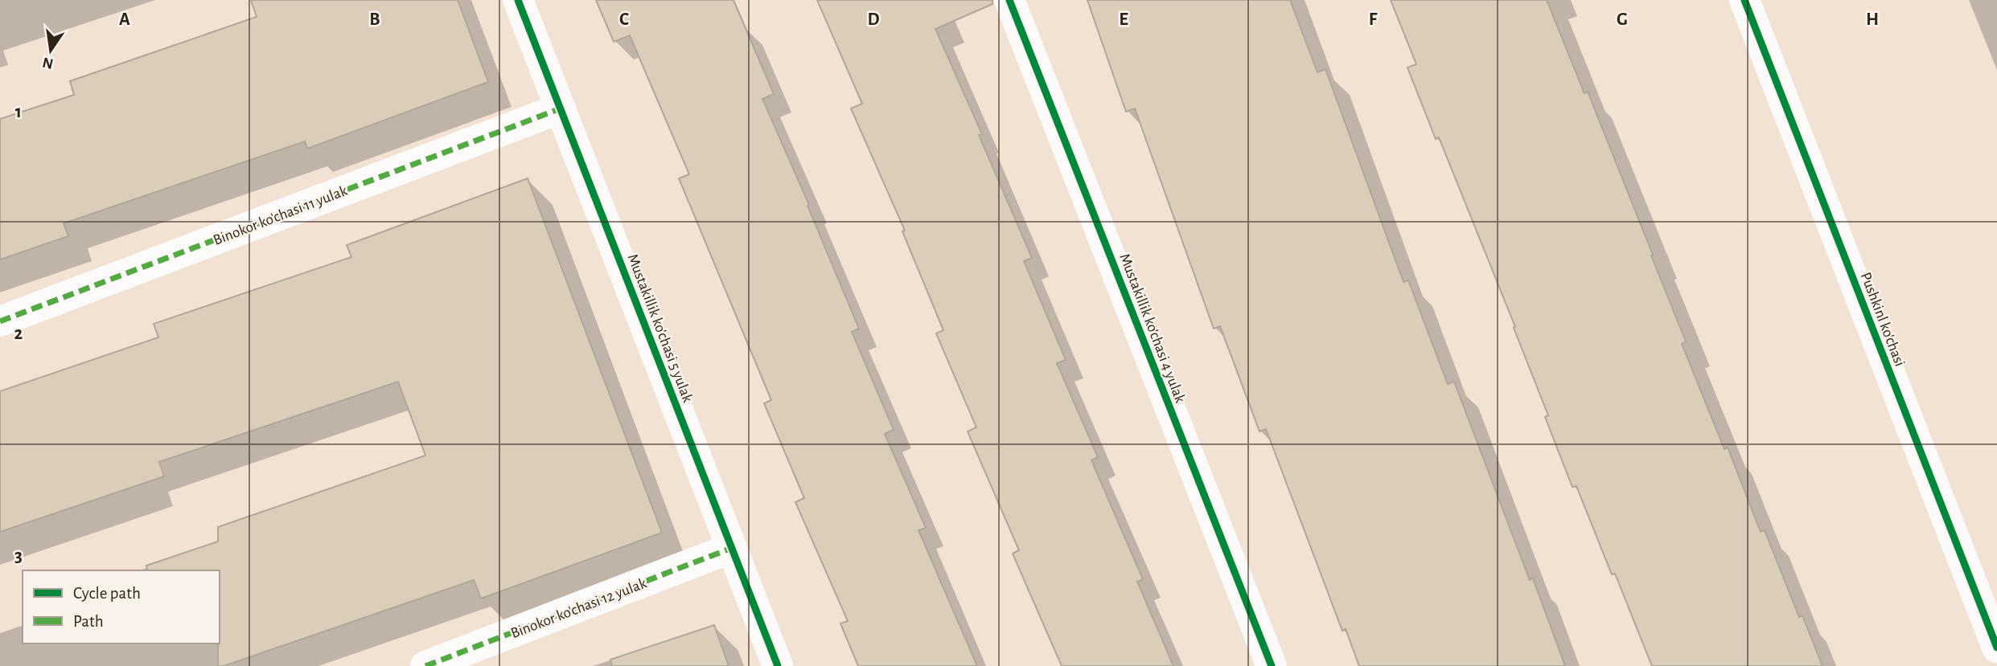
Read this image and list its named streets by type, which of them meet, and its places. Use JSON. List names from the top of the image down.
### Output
{
  "streets": {
    "street": [
      "Binokor ko'chasi 11 yulak",
      "Pushkinl ko'chasi",
      "Mustakillik ko'chasi 5 yulak",
      "Mustakillik ko'chasi 4 yulak",
      "Binokor ko'chasi 12 yulak"
    ]
  },
  "crossings": [
    ["Binokor ko'chasi 11 yulak", "Mustakillik ko'chasi 5 yulak"],
    ["Mustakillik ko'chasi 5 yulak", "Binokor ko'chasi 12 yulak"]
  ],
  "legend": ["Cycle path", "Path"],
  "north": "bottom",
  "grid": {
    "columns": [
      "A",
      "B",
      "C",
      "D",
      "E",
      "F",
      "G",
      "H"
    ],
    "rows": ["1", "2", "3"]
  }
}
